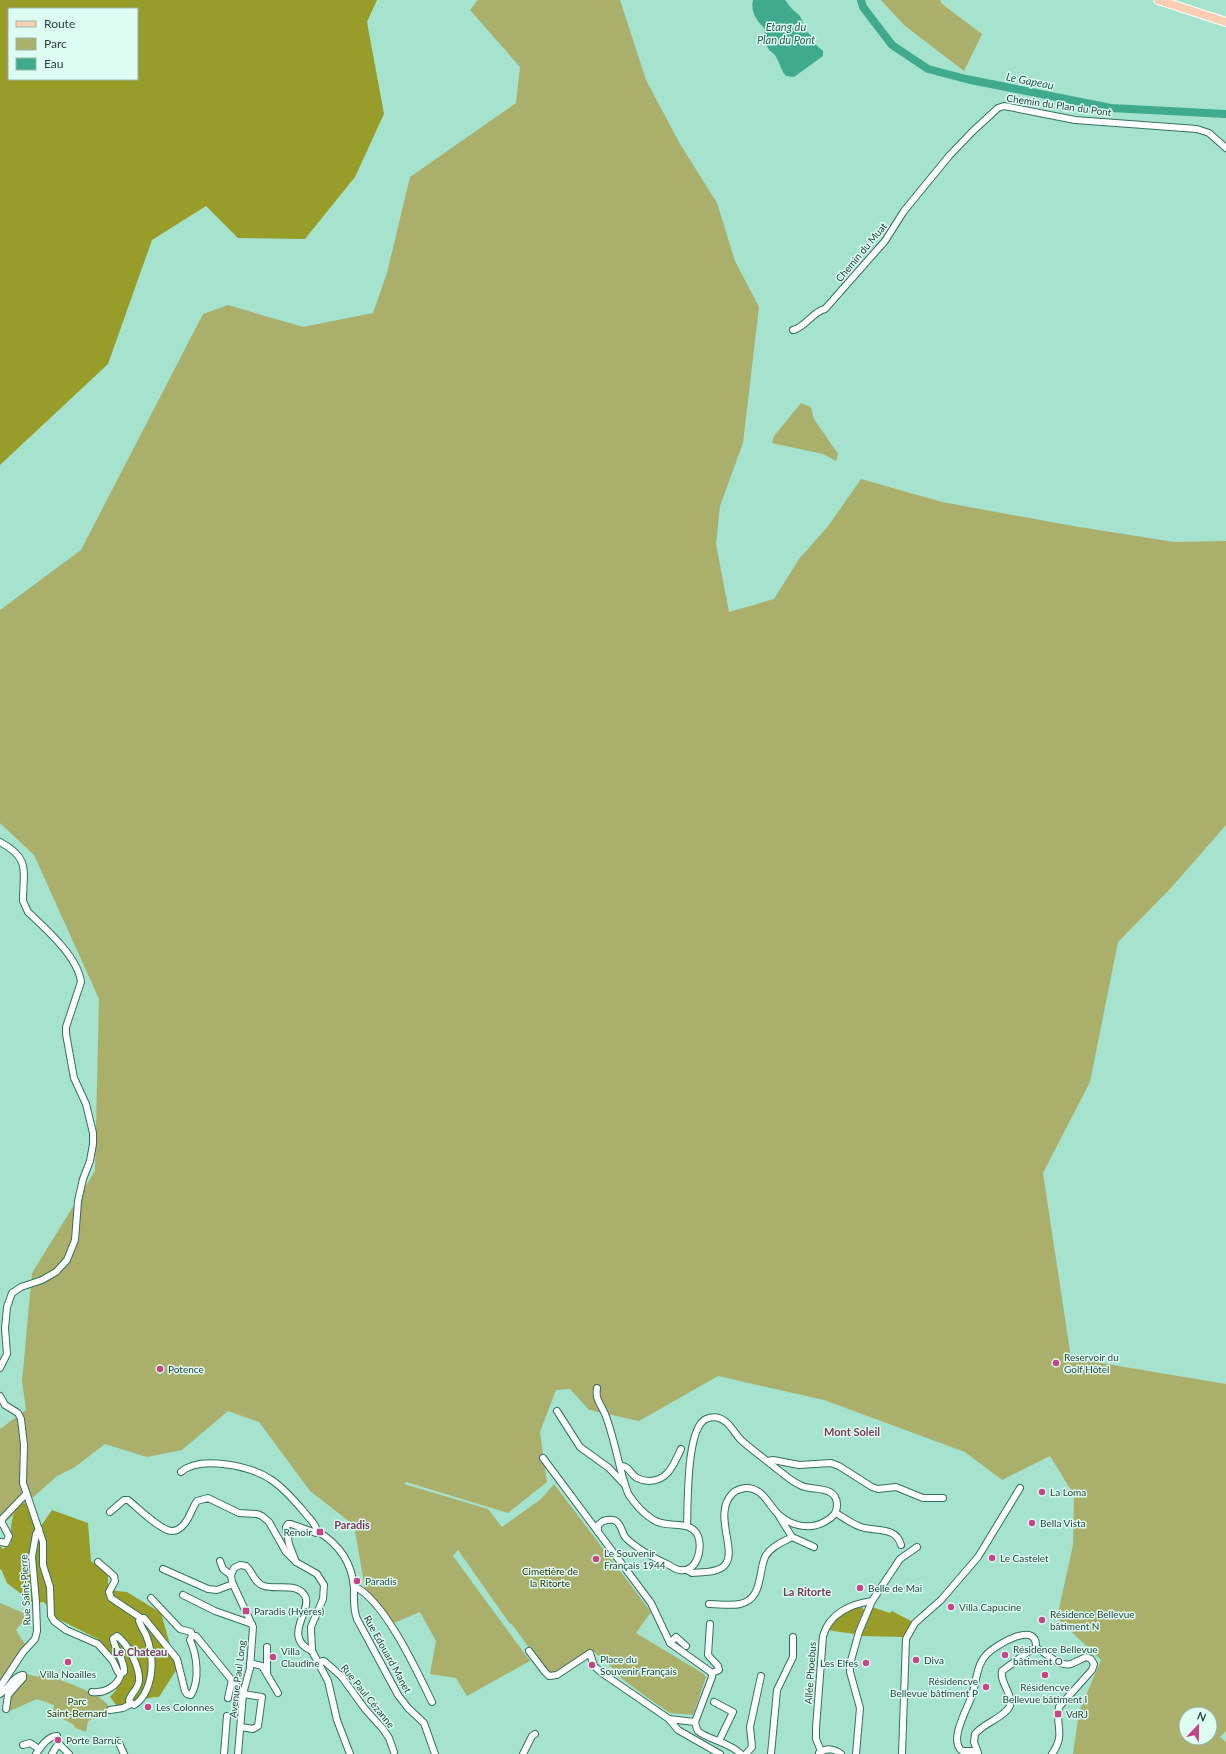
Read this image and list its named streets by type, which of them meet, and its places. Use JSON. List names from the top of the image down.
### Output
{
  "streets": {
    "street": [
      "Chemin du Plan du Pont",
      "Chemin du Muat",
      "Rue Saint-Pierre",
      "Rue Edouard Manet",
      "Allée Phoebus",
      "Avenue Paul Long",
      "Rue Paul Cézanne"
    ]
  },
  "crossings": [
    ["Chemin du Plan du Pont", "Chemin du Muat"]
  ],
  "districts": [
    "Mont Soleil",
    "Paradis",
    "La Ritorte",
    "Le Chateau"
  ],
  "water": ["Etang du Plan du Pont", "Le Gapeau"],
  "parks": ["Cimetière de la Ritorte", "Parc Saint-Bernard"],
  "places": {
    "other": [
      "Reservoir du Golf Hôtel",
      "Potence",
      "La Loma",
      "Bella Vista",
      "Le Castelet",
      "Le Souvenir Français 1944",
      "Paradis",
      "Belle de Mai",
      "Villa Capucine",
      "Résidence Bellevue bâtiment N",
      "Résidence Bellevue bâtiment O",
      "Villa Claudine",
      "Diva",
      "Villa Noailles",
      "Les Elfes",
      "Place du Souvenir Français",
      "Résidencve Bellevue bâtiment I",
      "Résidencve Bellevue bâtiment P",
      "Les Colonnes",
      "Porte Barruc"
    ],
    "transit": ["Renoir", "Paradis (Hyères)", "VdRJ"]
  },
  "legend": ["Route", "Parc", "Eau"],
  "north": "top"
}
